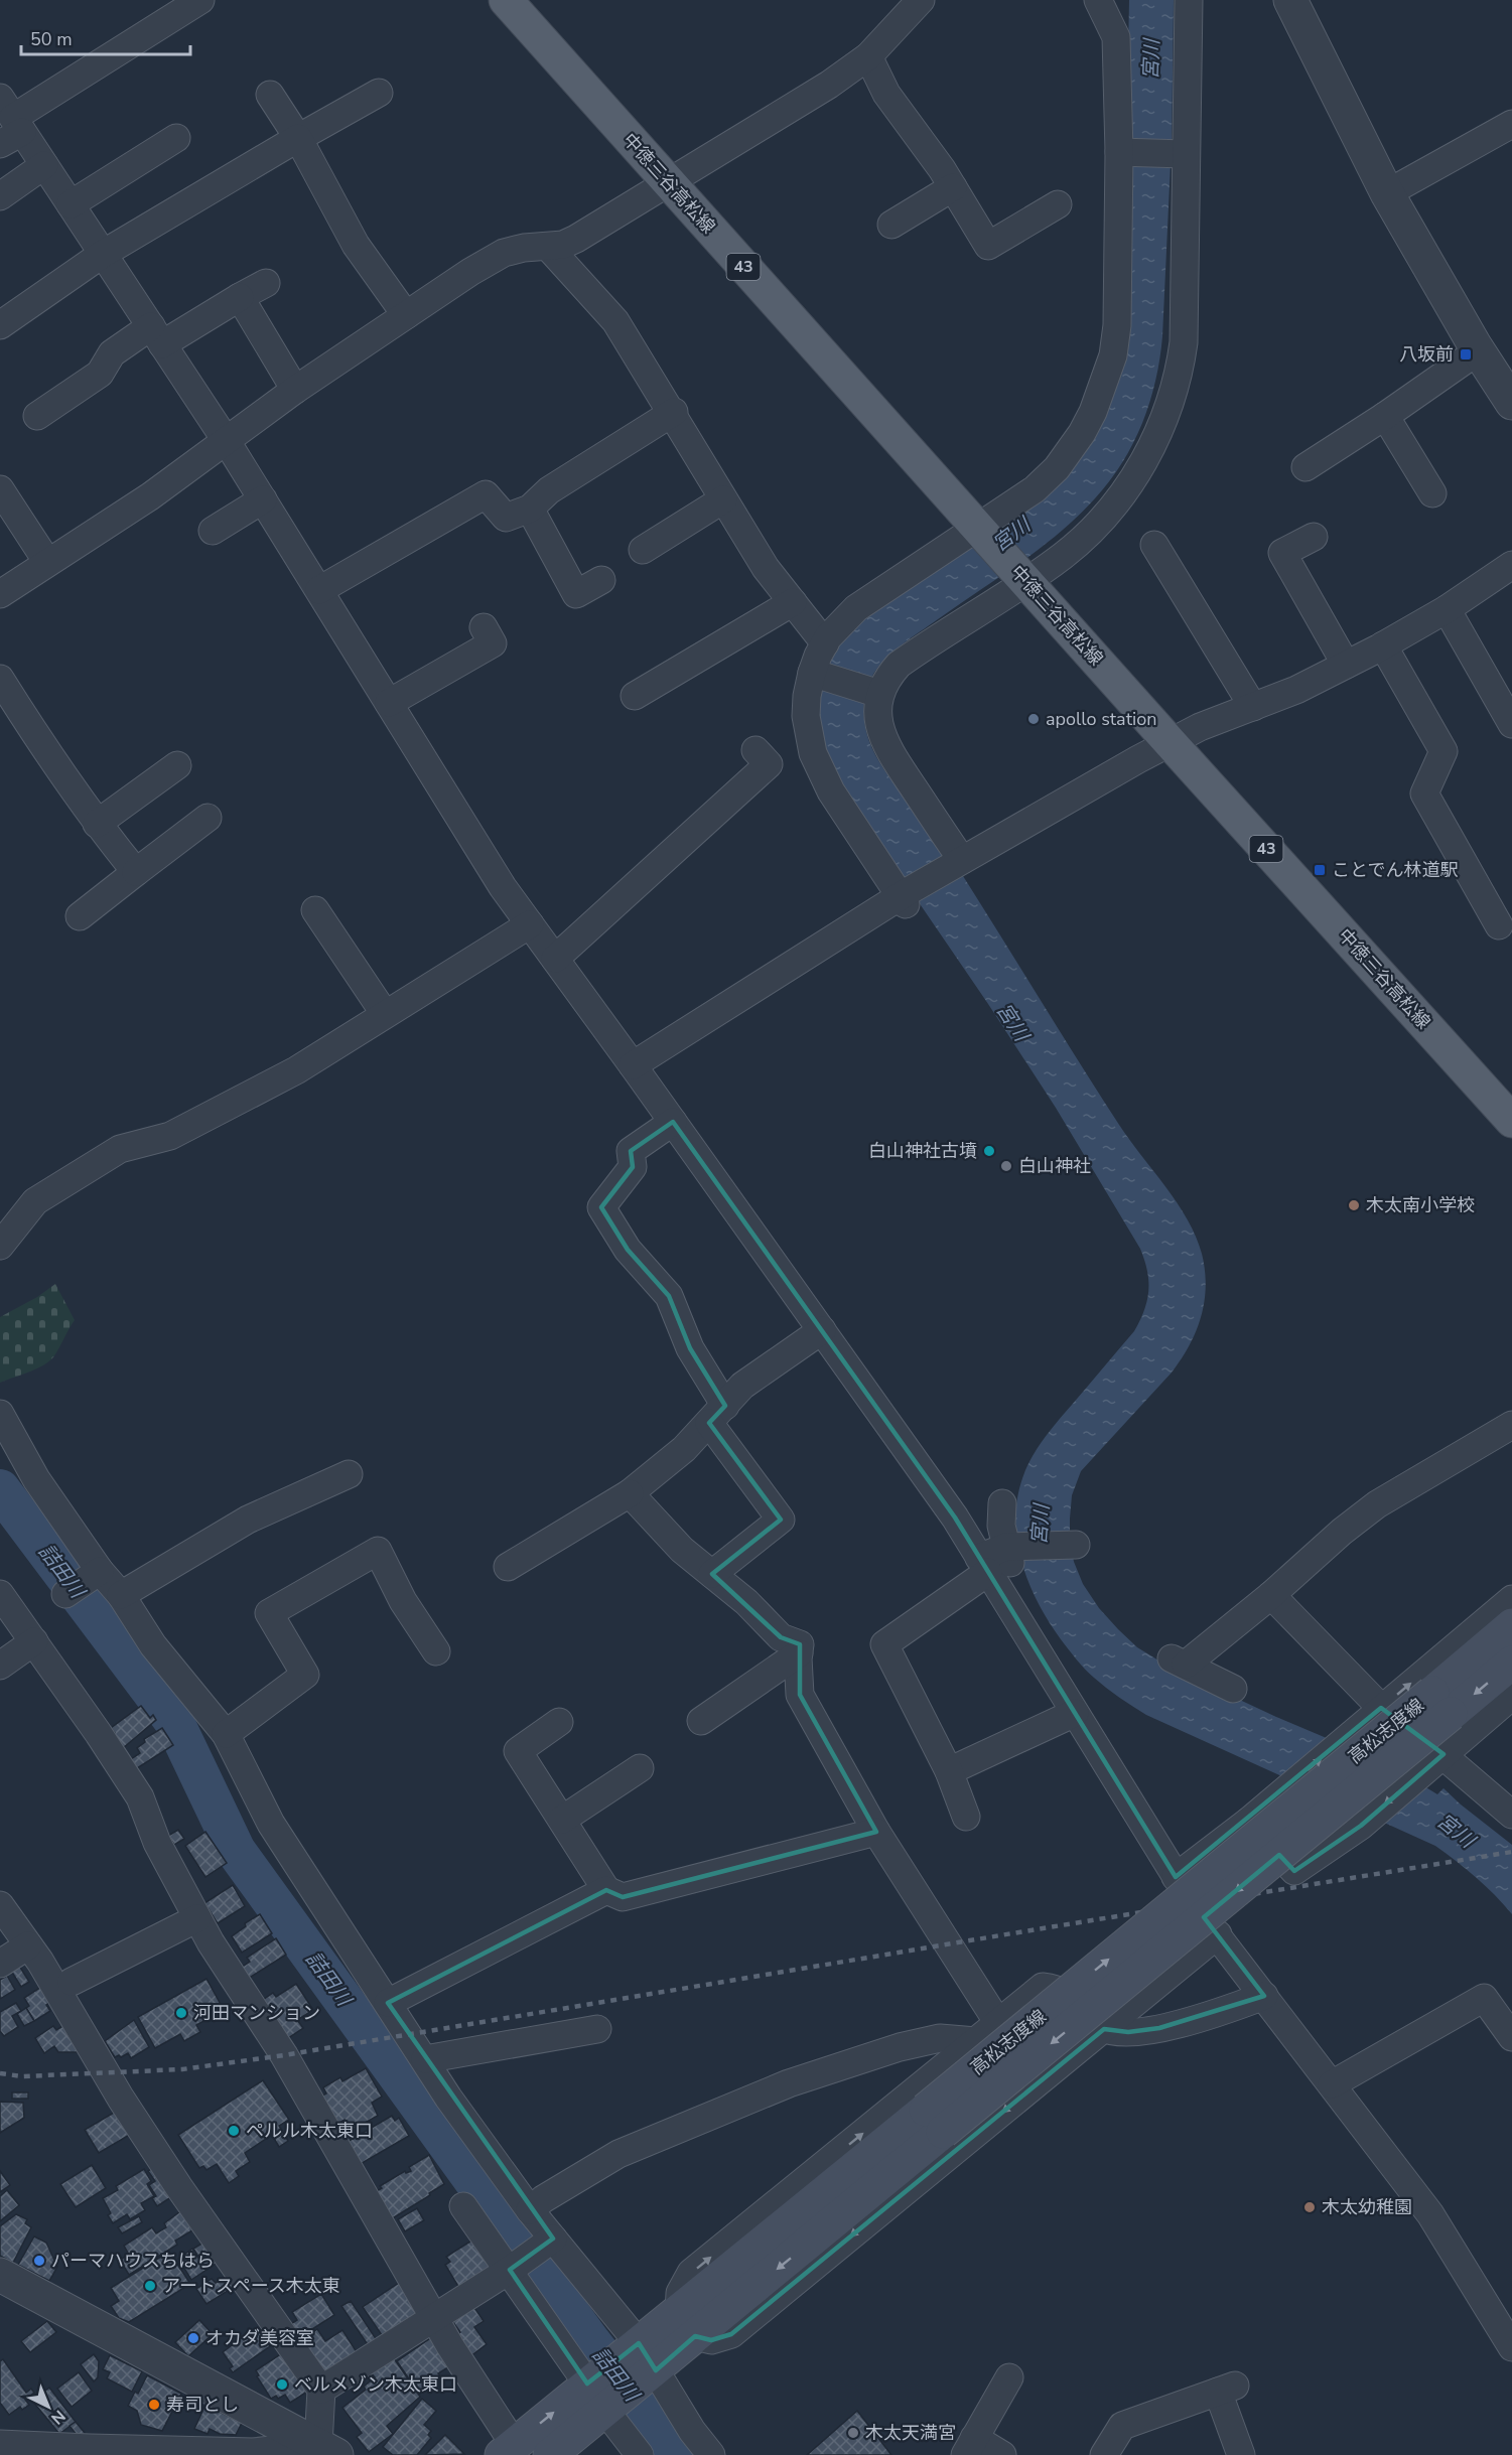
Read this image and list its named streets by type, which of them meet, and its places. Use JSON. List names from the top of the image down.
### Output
{
  "streets": {
    "main road": ["中徳三谷高松線", "43", "高松志度線"]
  },
  "water": ["宮川", "詰田川"],
  "places": {
    "transit": ["八坂前", "ことでん林道駅"],
    "other": [
      "apollo station",
      "白山神社古墳",
      "白山神社",
      "木太南小学校",
      "河田マンション",
      "ペルル木太東口",
      "木太幼稚園",
      "パーマハウスちはら",
      "アートスペース木太東",
      "オカダ美容室",
      "ベルメゾン木太東口",
      "寿司とし",
      "木太天満宮"
    ]
  },
  "scale_bar": "50 m",
  "north": "bottom right"
}
